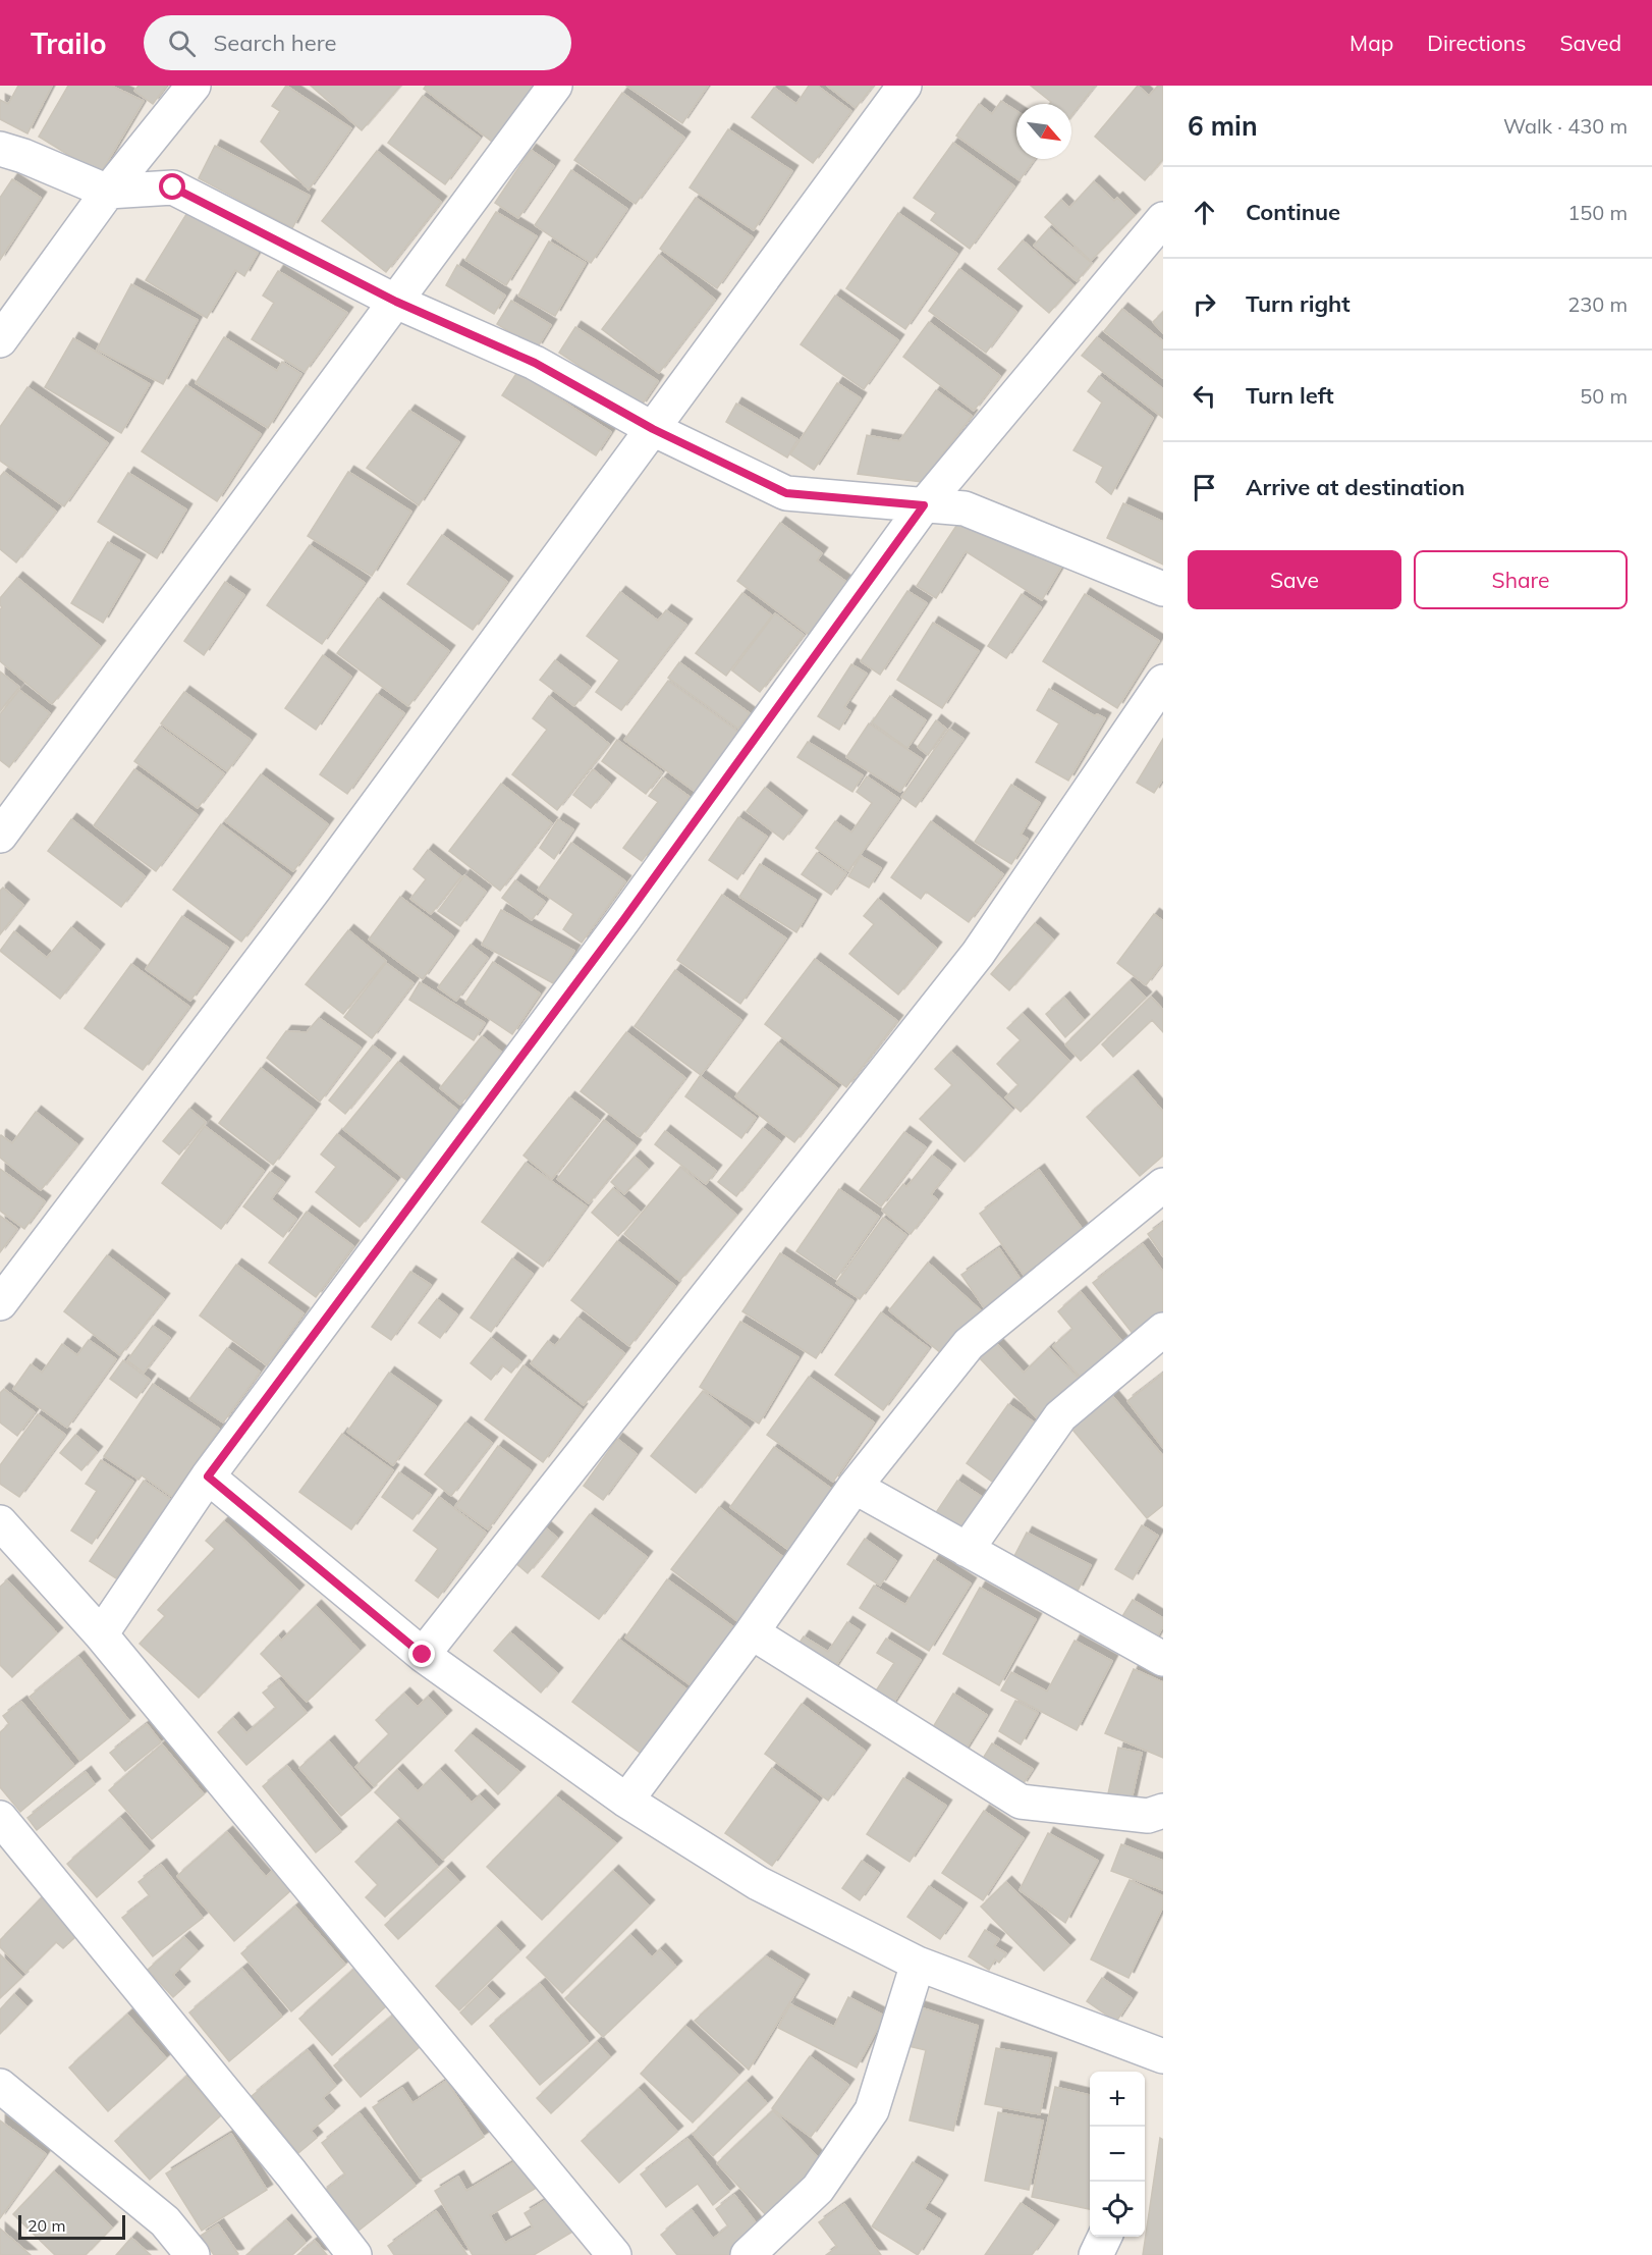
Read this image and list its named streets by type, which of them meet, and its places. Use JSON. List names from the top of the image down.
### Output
{
  "scale_bar": "20 m",
  "north": "bottom right",
  "page": {
    "header": "Trailo",
    "search": "Search here",
    "nav": ["Map", "Directions", "Saved"],
    "heading": ["6 min", "Walk · 430 m"],
    "list": [
      ["Continue", "150 m"],
      ["Turn right", "230 m"],
      ["Turn left", "50 m"],
      "Arrive at destination"
    ],
    "buttons": ["Save", "Share"],
    "map_buttons": ["+", "−"],
    "scale": "20 m"
  }
}
